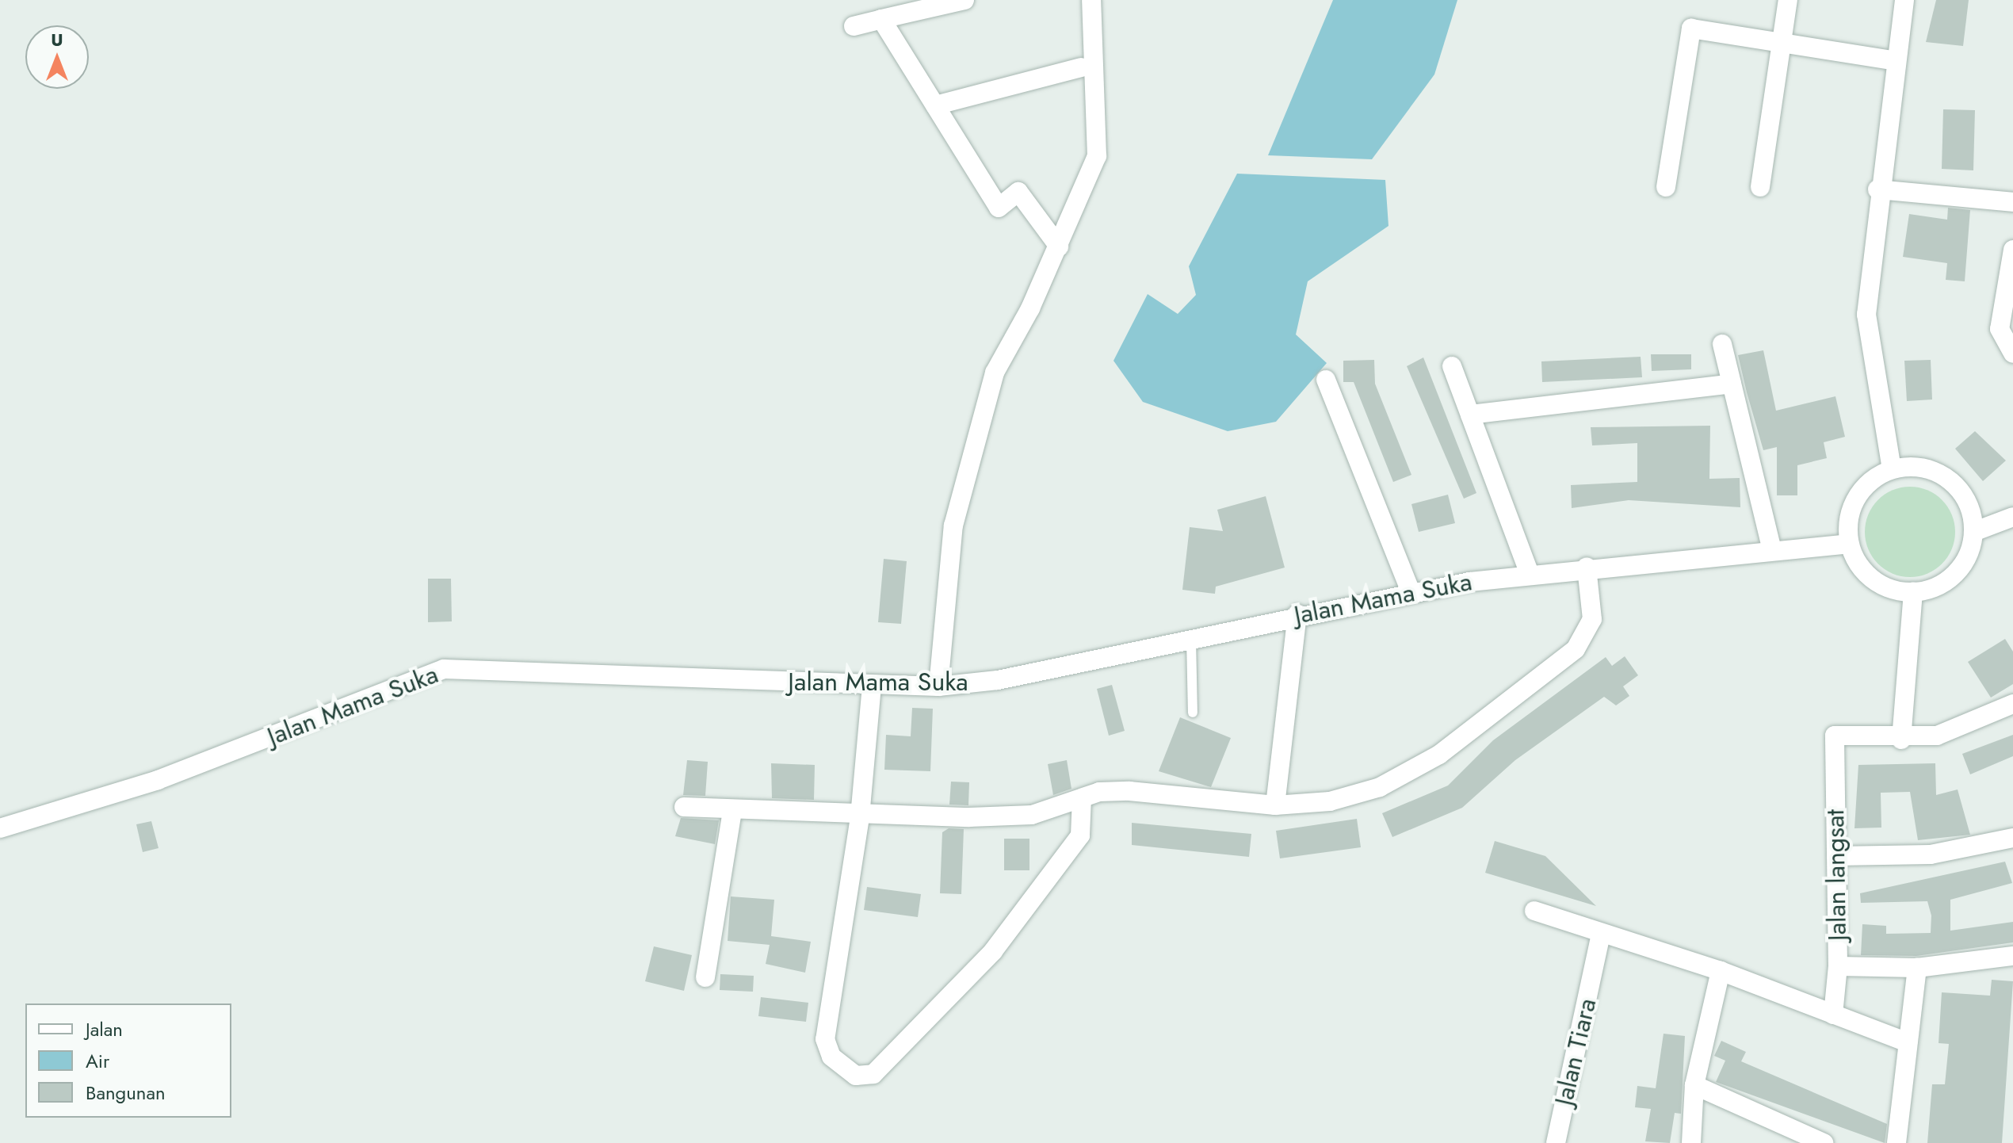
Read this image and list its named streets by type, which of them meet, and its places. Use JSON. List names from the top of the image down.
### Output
{
  "streets": {
    "street": ["Jalan Mama Suka", "Jalan langsat", "Jalan Tiara"]
  },
  "legend": ["Jalan", "Air", "Bangunan"],
  "north": "top"
}
